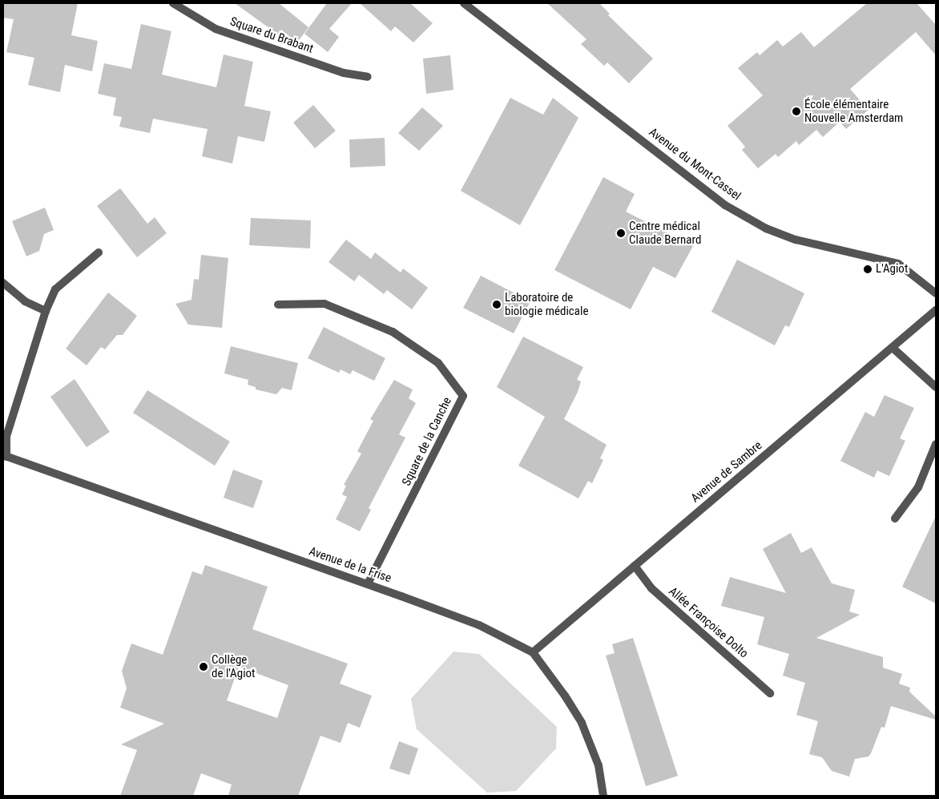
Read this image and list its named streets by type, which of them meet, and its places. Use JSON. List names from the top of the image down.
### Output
{
  "streets": {
    "street": [
      "Square du Brabant",
      "Avenue du Mont-Cassel",
      "Square de la Canche",
      "Avenue de Sambre",
      "Avenue de la Frise",
      "Allée Françoise Dolto"
    ]
  },
  "crossings": [
    ["Square de la Canche", "Avenue de la Frise"],
    ["Avenue de Sambre", "Avenue de la Frise"],
    ["Avenue de Sambre", "Allée Françoise Dolto"]
  ],
  "places": [
    "École élémentaire Nouvelle Amsterdam",
    "Centre médical Claude Bernard",
    "L'Agiot",
    "Laboratoire de biologie médicale",
    "Collège de l'Agiot"
  ]
}
